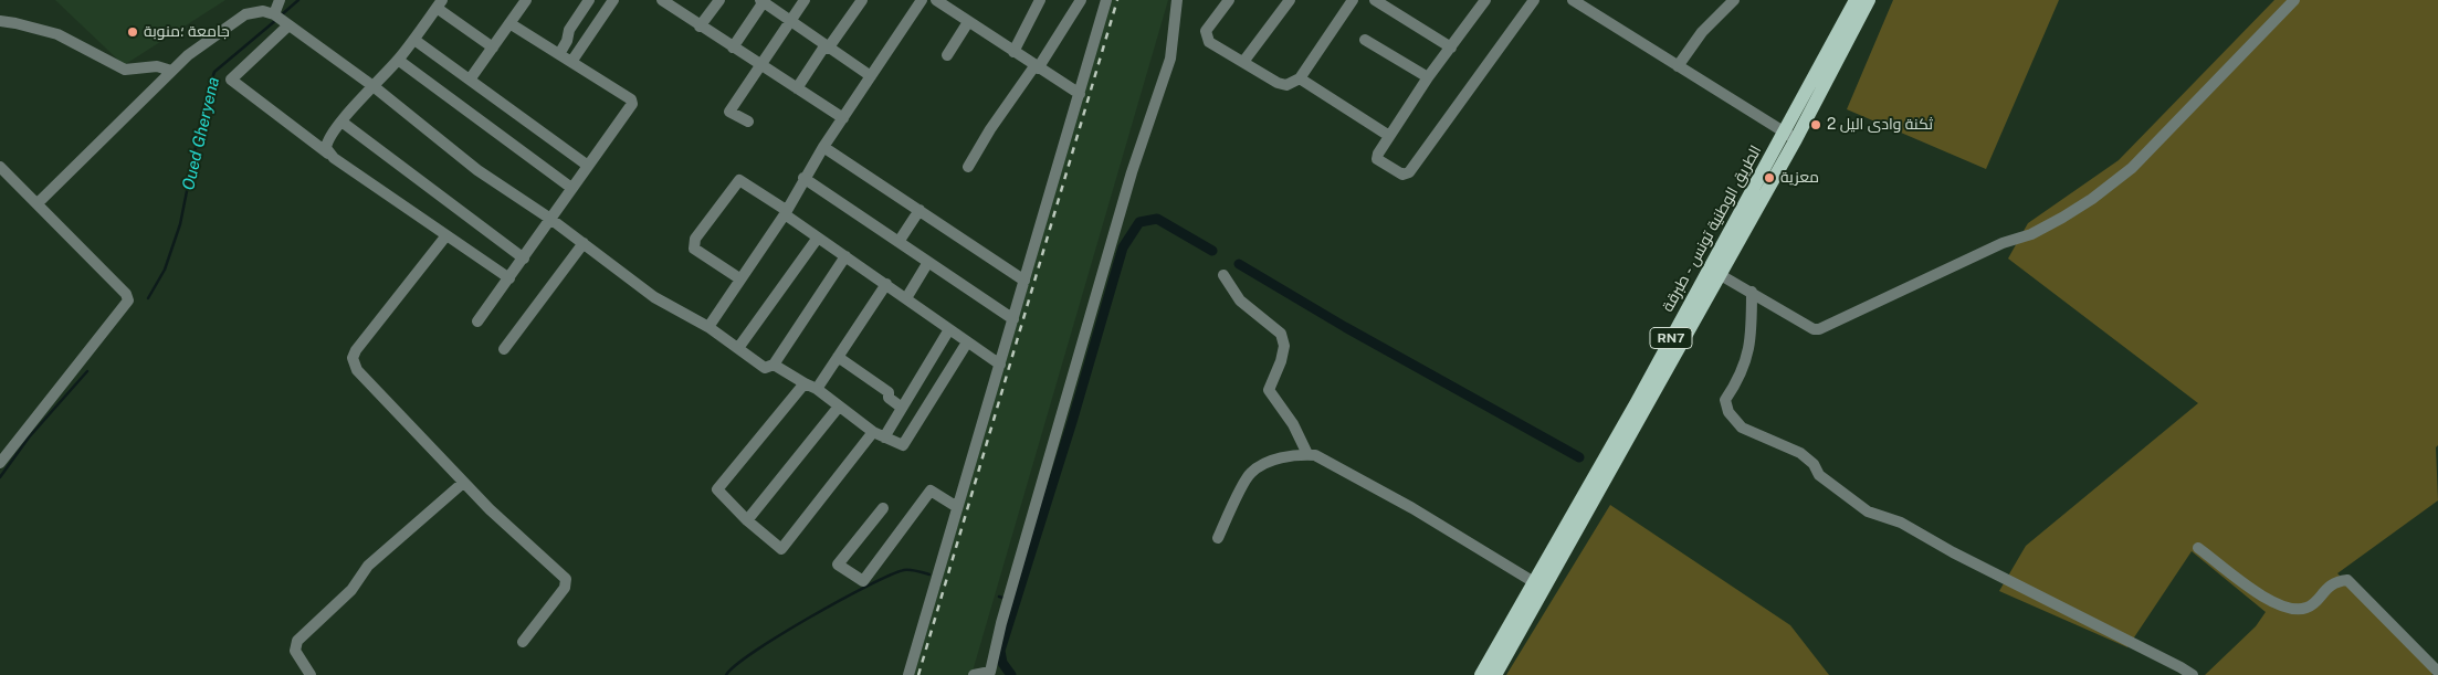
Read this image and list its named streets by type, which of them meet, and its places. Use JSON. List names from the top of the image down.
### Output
{
  "streets": {
    "main road": ["الطريق الوطنية تونس - طبرقة", "RN7"]
  },
  "water": ["Oued Gheryena"],
  "places": ["جامعة ؛منوبة", "ثكنة وادى اليل 2", "معزية"]
}
